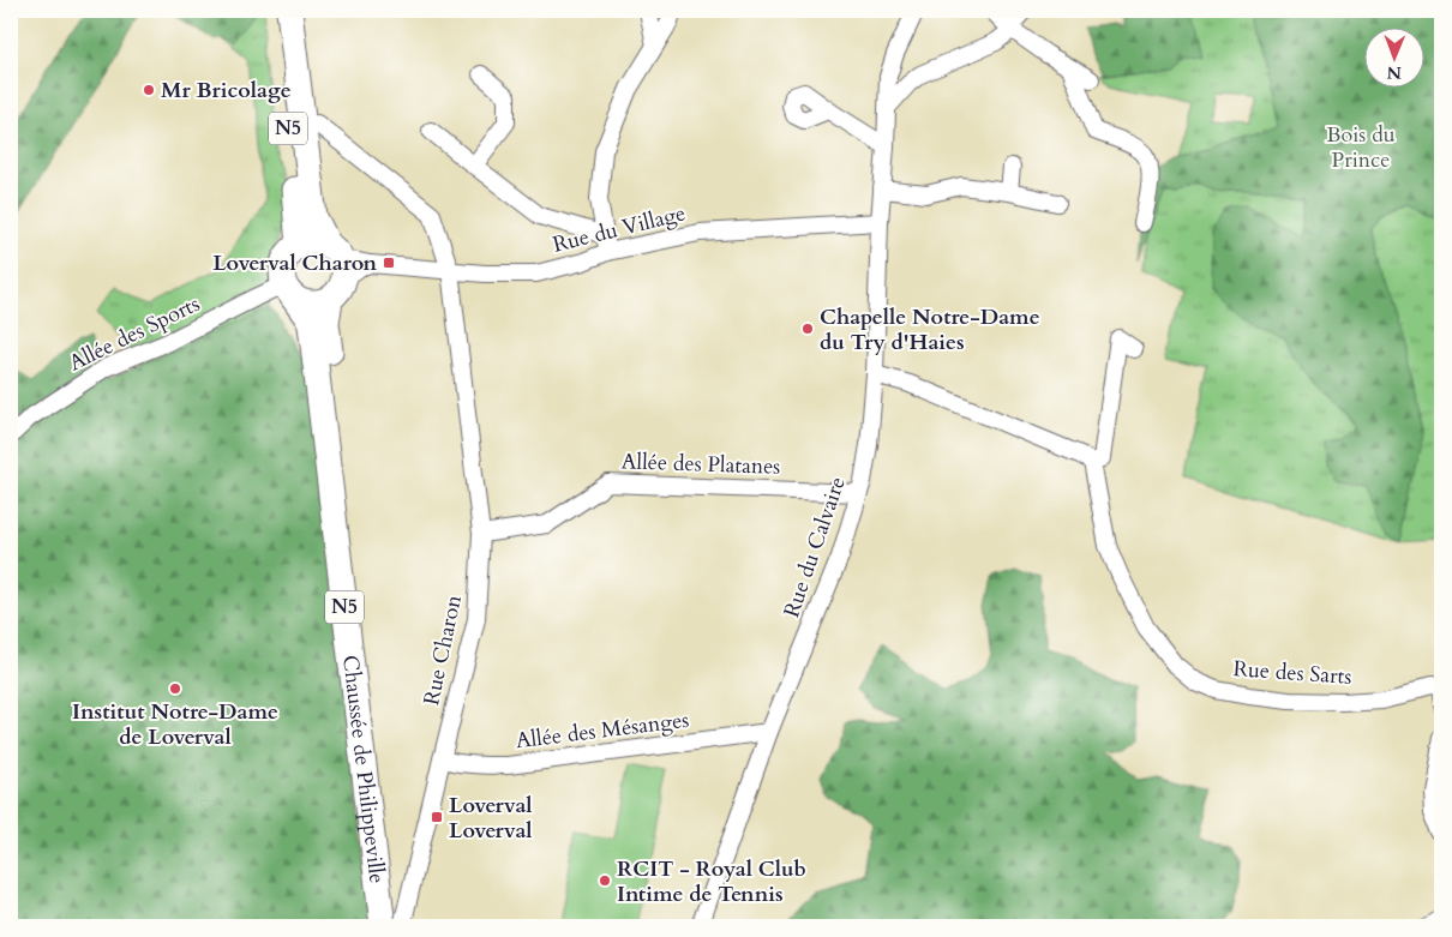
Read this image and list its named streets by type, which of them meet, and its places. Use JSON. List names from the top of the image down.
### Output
{
  "streets": {
    "main road": ["N5", "Chaussée de Philippeville"],
    "street": [
      "Rue du Village",
      "Allée des Sports",
      "Allée des Platanes",
      "Rue du Calvaire",
      "Rue Charon",
      "Rue des Sarts",
      "Allée des Mésanges"
    ]
  },
  "crossings": [
    ["N5", "Rue du Village"],
    ["N5", "Allée des Sports"],
    ["N5", "Chaussée de Philippeville"],
    ["Rue du Village", "Allée des Sports"],
    ["Rue du Village", "Rue du Calvaire"],
    ["Rue du Village", "Rue Charon"],
    ["Rue du Village", "Chaussée de Philippeville"],
    ["Allée des Sports", "Chaussée de Philippeville"],
    ["Allée des Platanes", "Rue du Calvaire"],
    ["Allée des Platanes", "Rue Charon"],
    ["Rue du Calvaire", "Allée des Mésanges"],
    ["Rue Charon", "Allée des Mésanges"]
  ],
  "parks": ["Bois du Prince"],
  "places": {
    "other": [
      "Mr Bricolage",
      "Chapelle Notre-Dame du Try d'Haies",
      "Institut Notre-Dame de Loverval",
      "RCIT - Royal Club Intime de Tennis"
    ],
    "transit": ["Loverval Charon", "Loverval Loverval"]
  },
  "north": "bottom"
}
